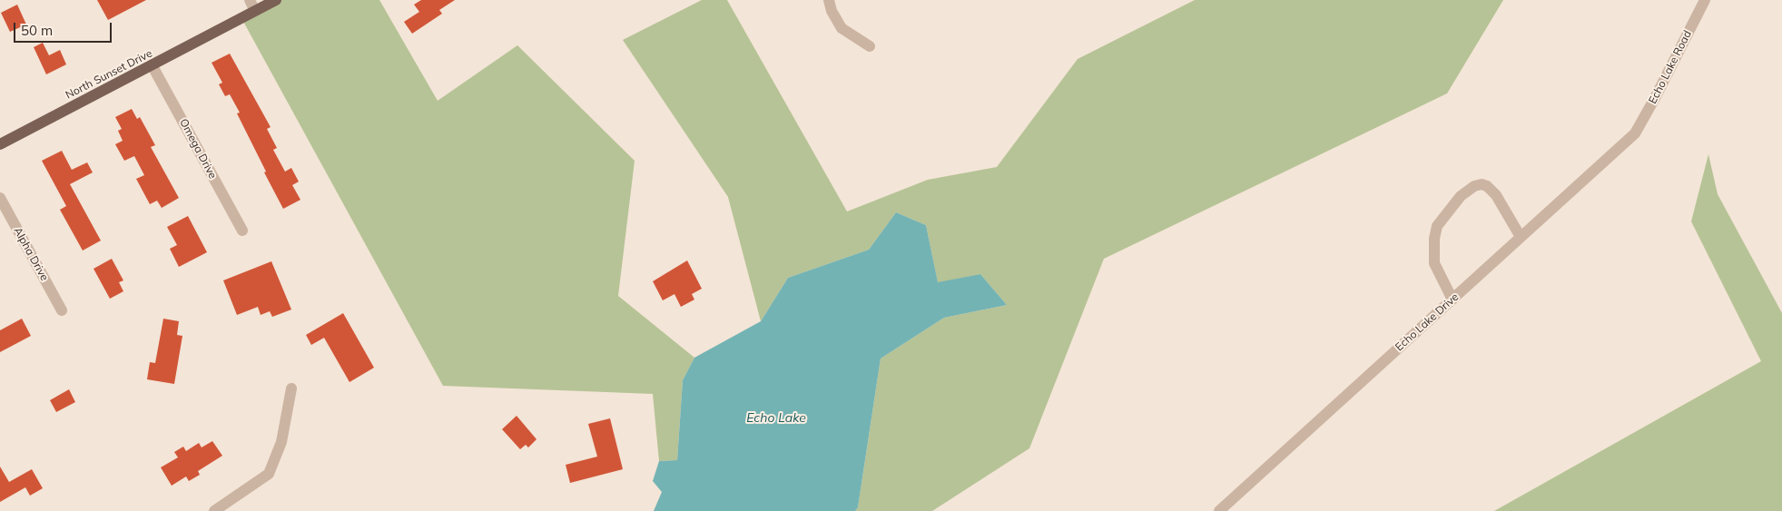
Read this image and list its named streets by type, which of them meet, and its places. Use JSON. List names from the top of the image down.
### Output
{
  "streets": {
    "main road": ["North Sunset Drive"],
    "street": [
      "Echo Lake Road",
      "Omega Drive",
      "Alpha Drive",
      "Echo Lake Drive"
    ]
  },
  "crossings": [
    ["Echo Lake Road", "Echo Lake Drive"],
    ["North Sunset Drive", "Omega Drive"]
  ],
  "water": ["Echo Lake"],
  "scale_bar": "50 m"
}
